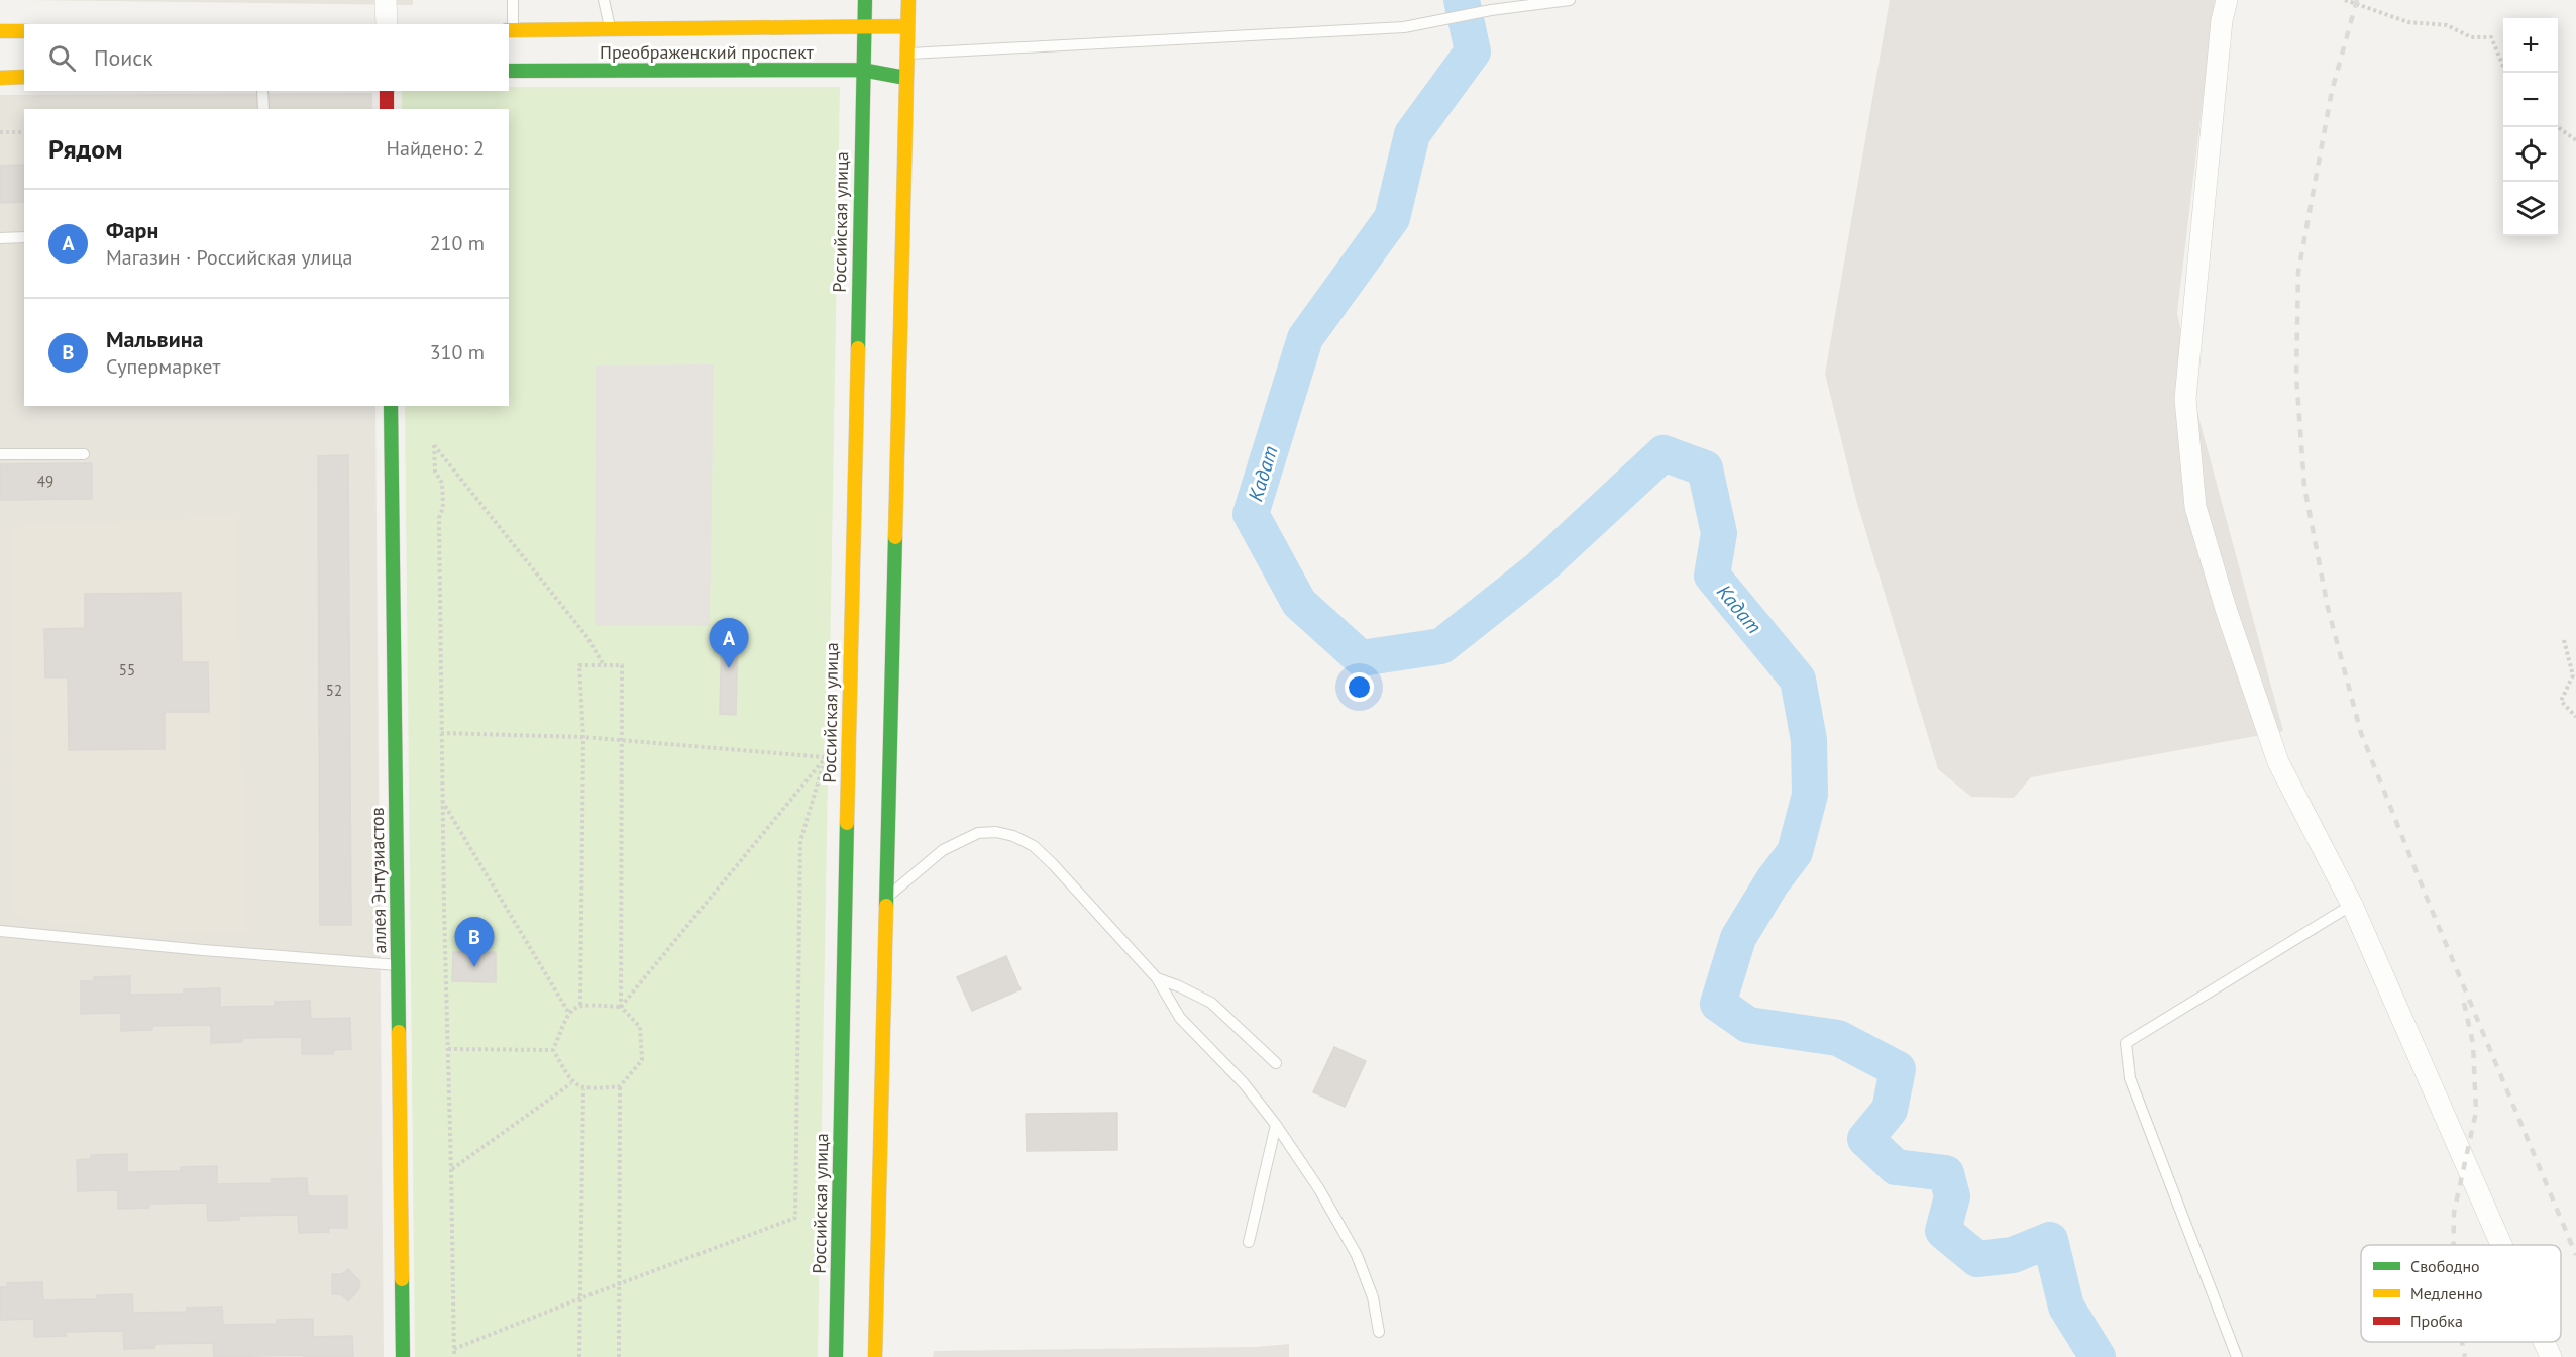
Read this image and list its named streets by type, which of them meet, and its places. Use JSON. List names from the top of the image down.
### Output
{
  "streets": {
    "main road": ["Преображенский проспект", "Российская улица", "аллея Энтузиастов"]
  },
  "crossings": [
    ["Преображенский проспект", "Российская улица"]
  ],
  "water": ["Кадат"],
  "house_numbers": ["49", "55", "52"],
  "legend": ["Свободно", "Медленно", "Пробка"],
  "page": {
    "map_buttons": ["+", "−"],
    "search": "Поиск",
    "heading": ["Рядом", "Найдено: 2"],
    "list": [
      {
        "mark": "A",
        "name": "Фарн",
        "note": "Магазин · Российская улица",
        "value": "210 m"
      },
      {
        "mark": "B",
        "name": "Мальвина",
        "note": "Супермаркет",
        "value": "310 m"
      }
    ],
    "pins": ["A", "B"]
  }
}
